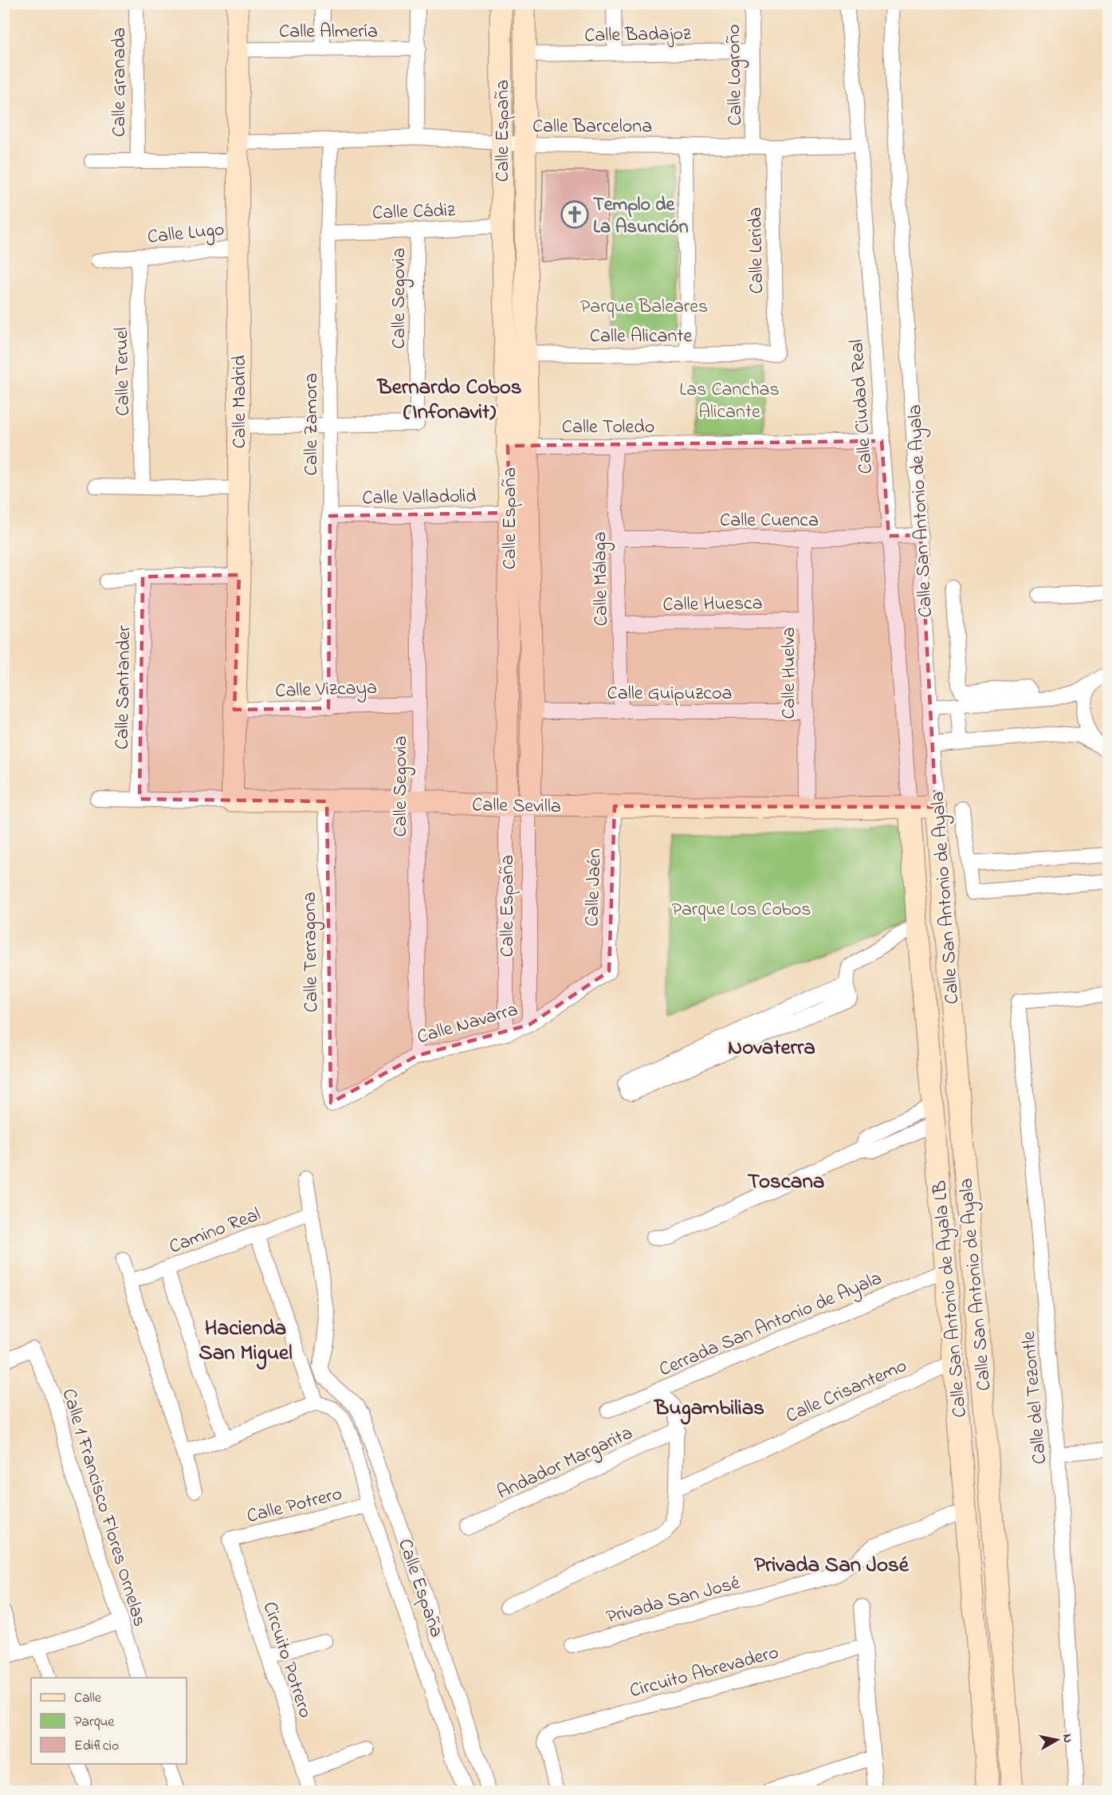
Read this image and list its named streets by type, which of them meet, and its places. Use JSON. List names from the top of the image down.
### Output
{
  "streets": {
    "street": [
      "Calle Almería",
      "Calle Badajoz",
      "Calle Logroño",
      "Calle Granada",
      "Calle Barcelona",
      "Calle España",
      "Calle Cádiz",
      "Calle Lugo",
      "Calle Lerida",
      "Calle Segovia",
      "Calle Alicante",
      "Calle Teruel",
      "Calle Madrid",
      "Calle Ciudad Real",
      "Calle Zamora",
      "Calle Toledo",
      "Calle Valladolid",
      "Calle San Antonio de Ayala",
      "Calle Cuenca",
      "Calle Málaga",
      "Calle Huesca",
      "Calle Huelva",
      "Calle Santander",
      "Calle Vizcaya",
      "Calle Guipuzcoa",
      "Calle Sevilla",
      "Calle Jaén",
      "Calle Terragona",
      "Calle Navarra",
      "Camino Real",
      "Calle San Antonio de Ayala LB",
      "Cerrada San Antonio de Ayala",
      "Calle Crisantemo",
      "Calle del Tezontle",
      "Andador Margarita",
      "Calle Potrero",
      "Calle 1 Francisco Flores Ornelas",
      "Privada San José",
      "Circuito Potrero",
      "Circuito Abrevadero"
    ]
  },
  "crossings": [
    ["Calle Almería", "Calle Madrid"],
    ["Calle Badajoz", "Calle Logroño"],
    ["Calle Badajoz", "Calle España"],
    ["Calle Logroño", "Calle Barcelona"],
    ["Calle Granada", "Calle Barcelona"],
    ["Calle Barcelona", "Calle España"],
    ["Calle Barcelona", "Calle Lerida"],
    ["Calle Barcelona", "Calle Madrid"],
    ["Calle Barcelona", "Calle Ciudad Real"],
    ["Calle Barcelona", "Calle Zamora"],
    ["Calle España", "Calle Cádiz"],
    ["Calle España", "Calle Alicante"],
    ["Calle España", "Calle Toledo"],
    ["Calle España", "Calle Valladolid"],
    ["Calle España", "Calle Guipuzcoa"],
    ["Calle España", "Calle Sevilla"],
    ["Calle España", "Calle Navarra"],
    ["Calle España", "Calle Potrero"],
    ["Calle Cádiz", "Calle Segovia"],
    ["Calle Cádiz", "Calle Zamora"],
    ["Calle Lugo", "Calle Teruel"],
    ["Calle Lugo", "Calle Madrid"],
    ["Calle Lerida", "Calle Alicante"],
    ["Calle Segovia", "Calle Zamora"],
    ["Calle Segovia", "Calle Valladolid"],
    ["Calle Segovia", "Calle Vizcaya"],
    ["Calle Segovia", "Calle Sevilla"],
    ["Calle Segovia", "Calle Navarra"],
    ["Calle Madrid", "Calle Vizcaya"],
    ["Calle Madrid", "Calle Sevilla"],
    ["Calle Ciudad Real", "Calle Toledo"],
    ["Calle Ciudad Real", "Calle Cuenca"],
    ["Calle Ciudad Real", "Calle Sevilla"],
    ["Calle Ciudad Real", "Calle San Antonio de Ayala LB"],
    ["Calle Zamora", "Calle Valladolid"],
    ["Calle Zamora", "Calle Vizcaya"],
    ["Calle Toledo", "Calle Málaga"],
    ["Calle San Antonio de Ayala", "Calle Cuenca"],
    ["Calle San Antonio de Ayala", "Calle Sevilla"],
    ["Calle Cuenca", "Calle Málaga"],
    ["Calle Cuenca", "Calle Huelva"],
    ["Calle Málaga", "Calle Huesca"],
    ["Calle Málaga", "Calle Guipuzcoa"],
    ["Calle Huesca", "Calle Huelva"],
    ["Calle Huelva", "Calle Guipuzcoa"],
    ["Calle Huelva", "Calle Sevilla"],
    ["Calle Santander", "Calle Sevilla"],
    ["Calle Sevilla", "Calle Jaén"],
    ["Calle Sevilla", "Calle Terragona"],
    ["Calle Sevilla", "Calle San Antonio de Ayala LB"],
    ["Calle Jaén", "Calle Navarra"],
    ["Calle Terragona", "Calle Navarra"],
    ["Calle San Antonio de Ayala LB", "Cerrada San Antonio de Ayala"],
    ["Calle San Antonio de Ayala LB", "Calle Crisantemo"],
    ["Calle San Antonio de Ayala LB", "Privada San José"],
    ["Calle Potrero", "Circuito Potrero"]
  ],
  "districts": [
    "Bernardo Cobos (Infonavit)",
    "Novaterra",
    "Toscana",
    "Hacienda San Miguel",
    "Bugambilias",
    "Privada San José"
  ],
  "parks": ["Parque Baleares", "Las Canchas Alicante", "Parque Los Cobos"],
  "places": {
    "church": ["Templo de La Asunción"]
  },
  "legend": ["Calle", "Parque", "Edificio"],
  "north": "right"
}
